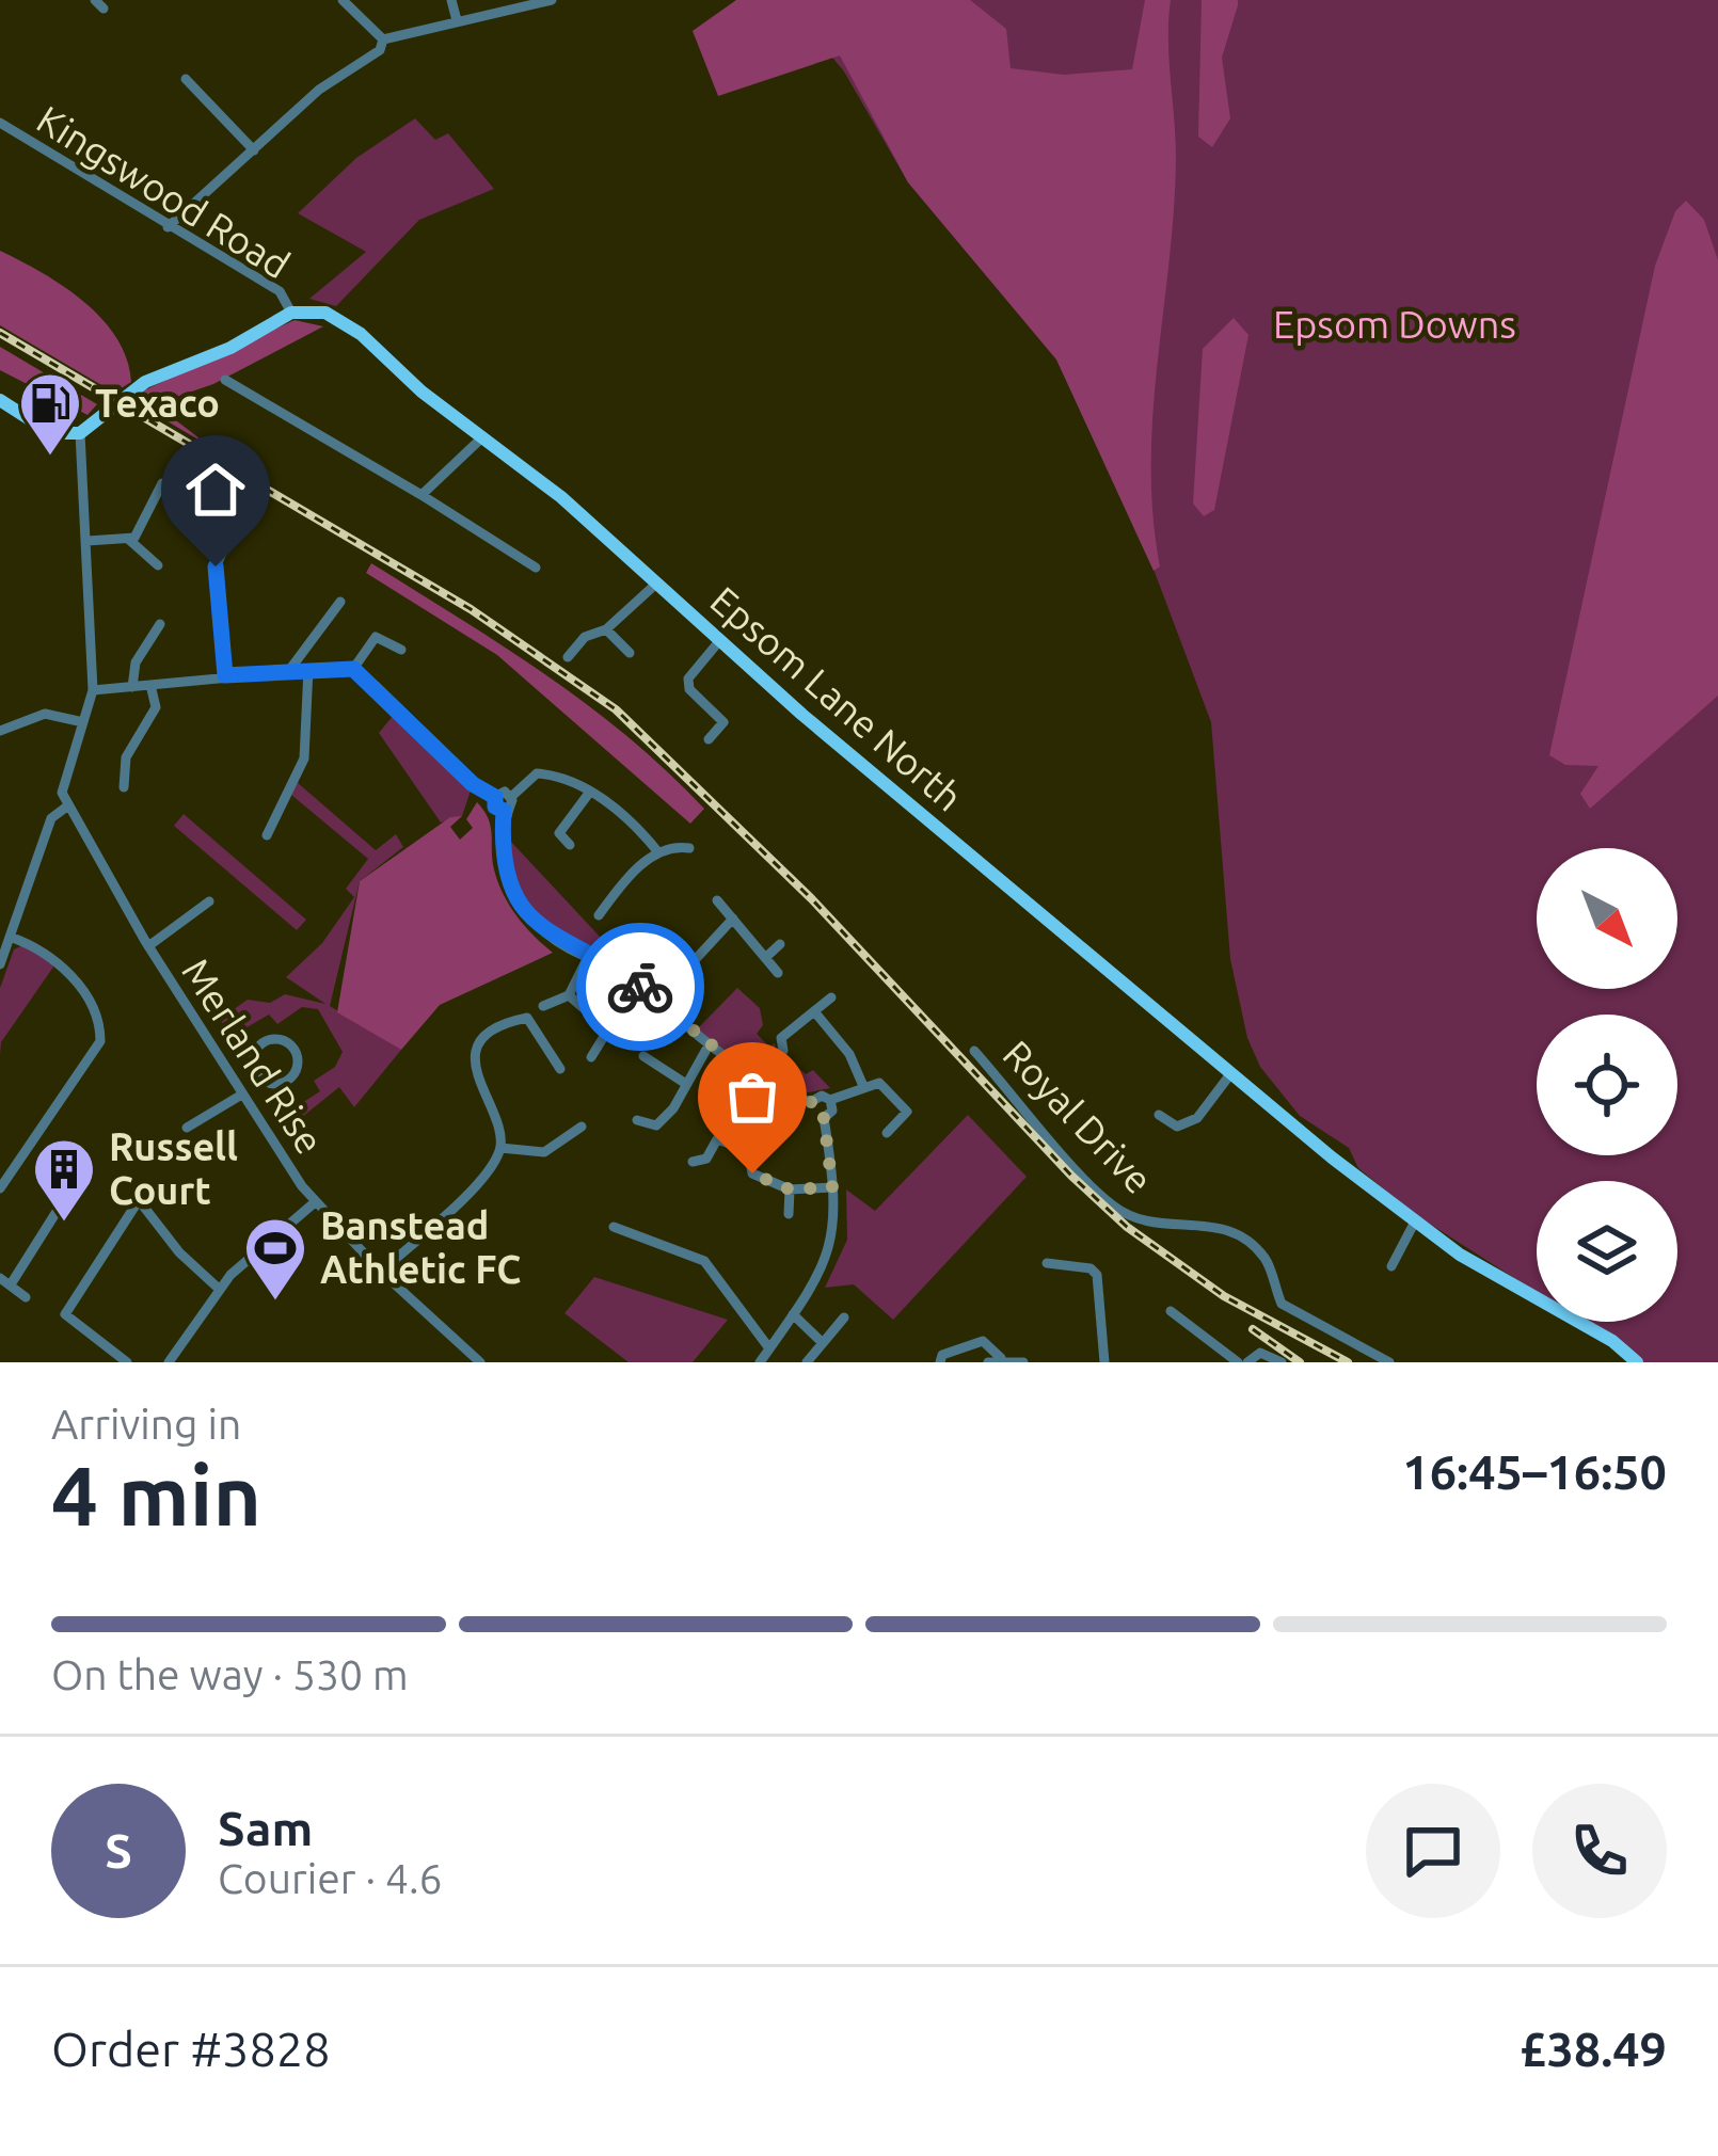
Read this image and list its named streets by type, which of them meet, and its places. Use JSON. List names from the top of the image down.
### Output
{
  "streets": {
    "main road": ["Epsom Lane North"],
    "street": ["Kingswood Road", "Merland Rise", "Royal Drive"]
  },
  "crossings": [
    ["Kingswood Road", "Epsom Lane North"]
  ],
  "parks": ["Epsom Downs"],
  "places": {
    "fuel station": ["Texaco"],
    "building": ["Russell Court"],
    "sports": ["Banstead Athletic FC"]
  },
  "north": "bottom right",
  "page": {
    "heading": ["4 min", "Arriving in", "16:45–16:50"],
    "panel": [
      "Sam",
      "Courier · 4.6",
      "Order #3828",
      "£38.49"
    ],
    "bar": "On the way · 530 m",
    "round": "S"
  }
}
